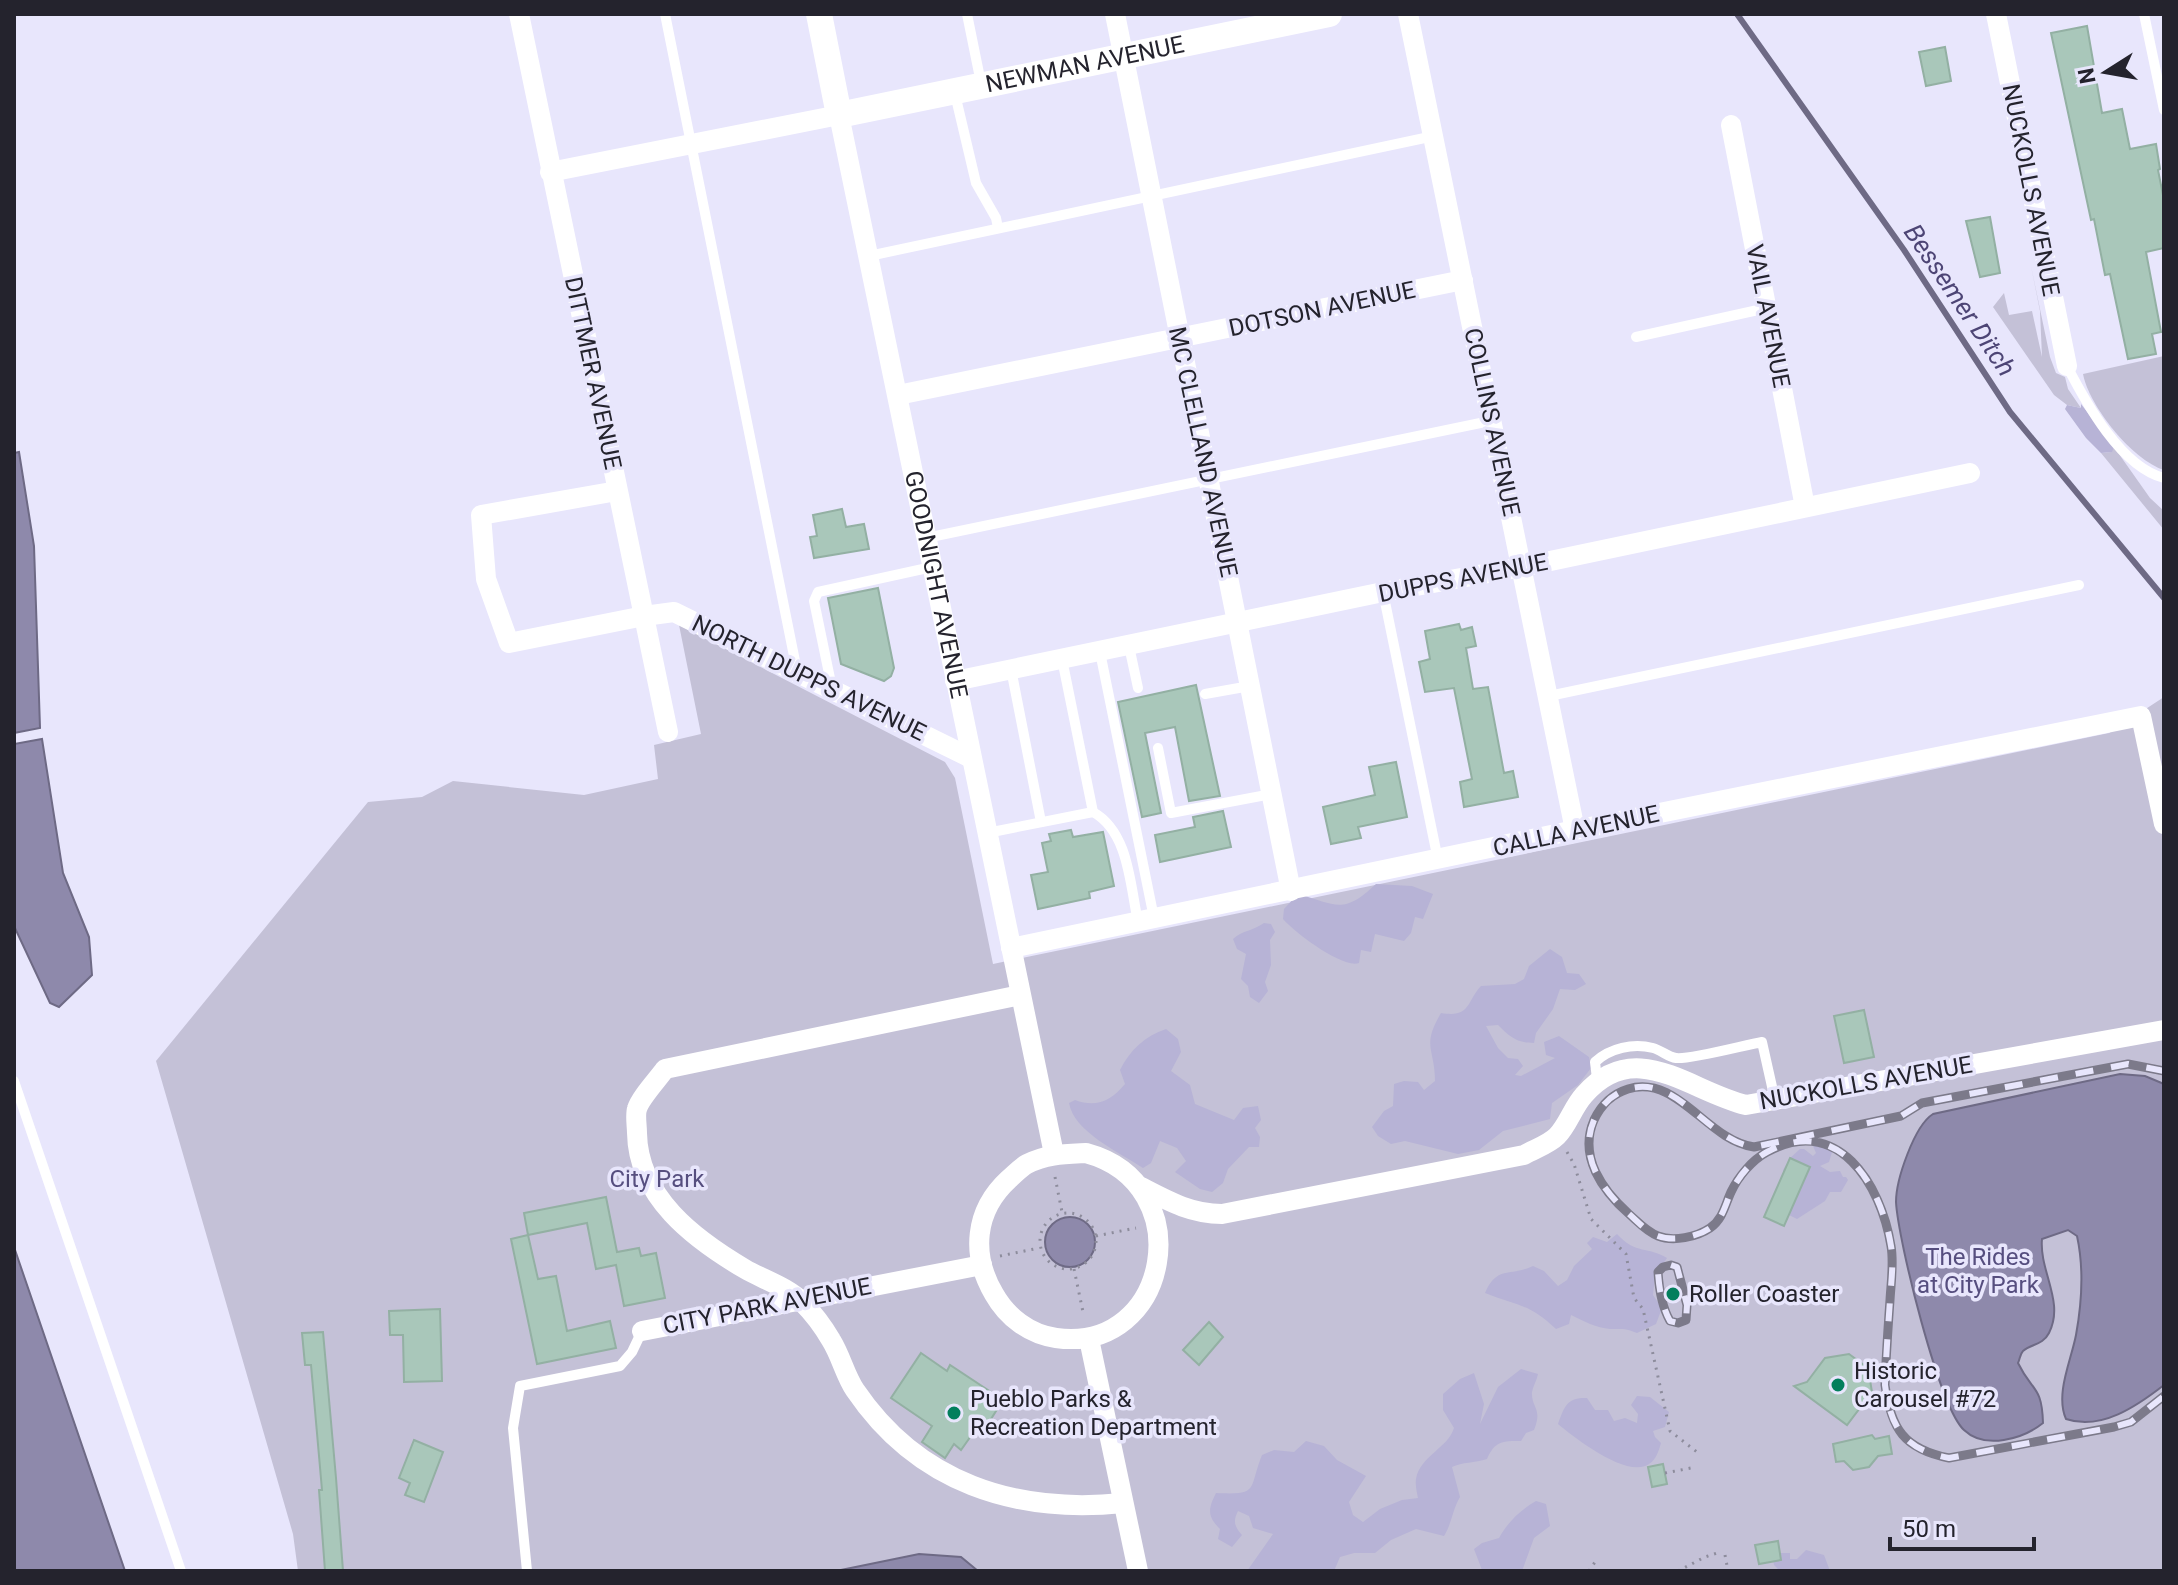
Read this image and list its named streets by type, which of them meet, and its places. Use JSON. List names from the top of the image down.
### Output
{
  "streets": {
    "street": [
      "NEWMAN AVENUE",
      "NUCKOLLS AVENUE",
      "DOTSON AVENUE",
      "VAIL AVENUE",
      "DITTMER AVENUE",
      "COLLINS AVENUE",
      "MC CLELLAND AVENUE",
      "DUPPS AVENUE",
      "GOODNIGHT AVENUE",
      "NORTH DUPPS AVENUE",
      "CALLA AVENUE",
      "CITY PARK AVENUE"
    ]
  },
  "crossings": [
    ["NEWMAN AVENUE", "MC CLELLAND AVENUE"],
    ["NEWMAN AVENUE", "GOODNIGHT AVENUE"],
    ["DOTSON AVENUE", "COLLINS AVENUE"],
    ["DOTSON AVENUE", "MC CLELLAND AVENUE"],
    ["DOTSON AVENUE", "GOODNIGHT AVENUE"],
    ["VAIL AVENUE", "DUPPS AVENUE"],
    ["DITTMER AVENUE", "NORTH DUPPS AVENUE"],
    ["COLLINS AVENUE", "DUPPS AVENUE"],
    ["COLLINS AVENUE", "CALLA AVENUE"],
    ["MC CLELLAND AVENUE", "DUPPS AVENUE"],
    ["MC CLELLAND AVENUE", "CALLA AVENUE"],
    ["DUPPS AVENUE", "GOODNIGHT AVENUE"],
    ["GOODNIGHT AVENUE", "NORTH DUPPS AVENUE"],
    ["GOODNIGHT AVENUE", "CALLA AVENUE"]
  ],
  "water": ["Bessemer Ditch"],
  "parks": ["City Park", "The Rides at City Park"],
  "places": ["Roller Coaster", "Historic Carousel #72", "Pueblo Parks & Recreation Department"],
  "scale_bar": "50 m",
  "north": "left"
}
